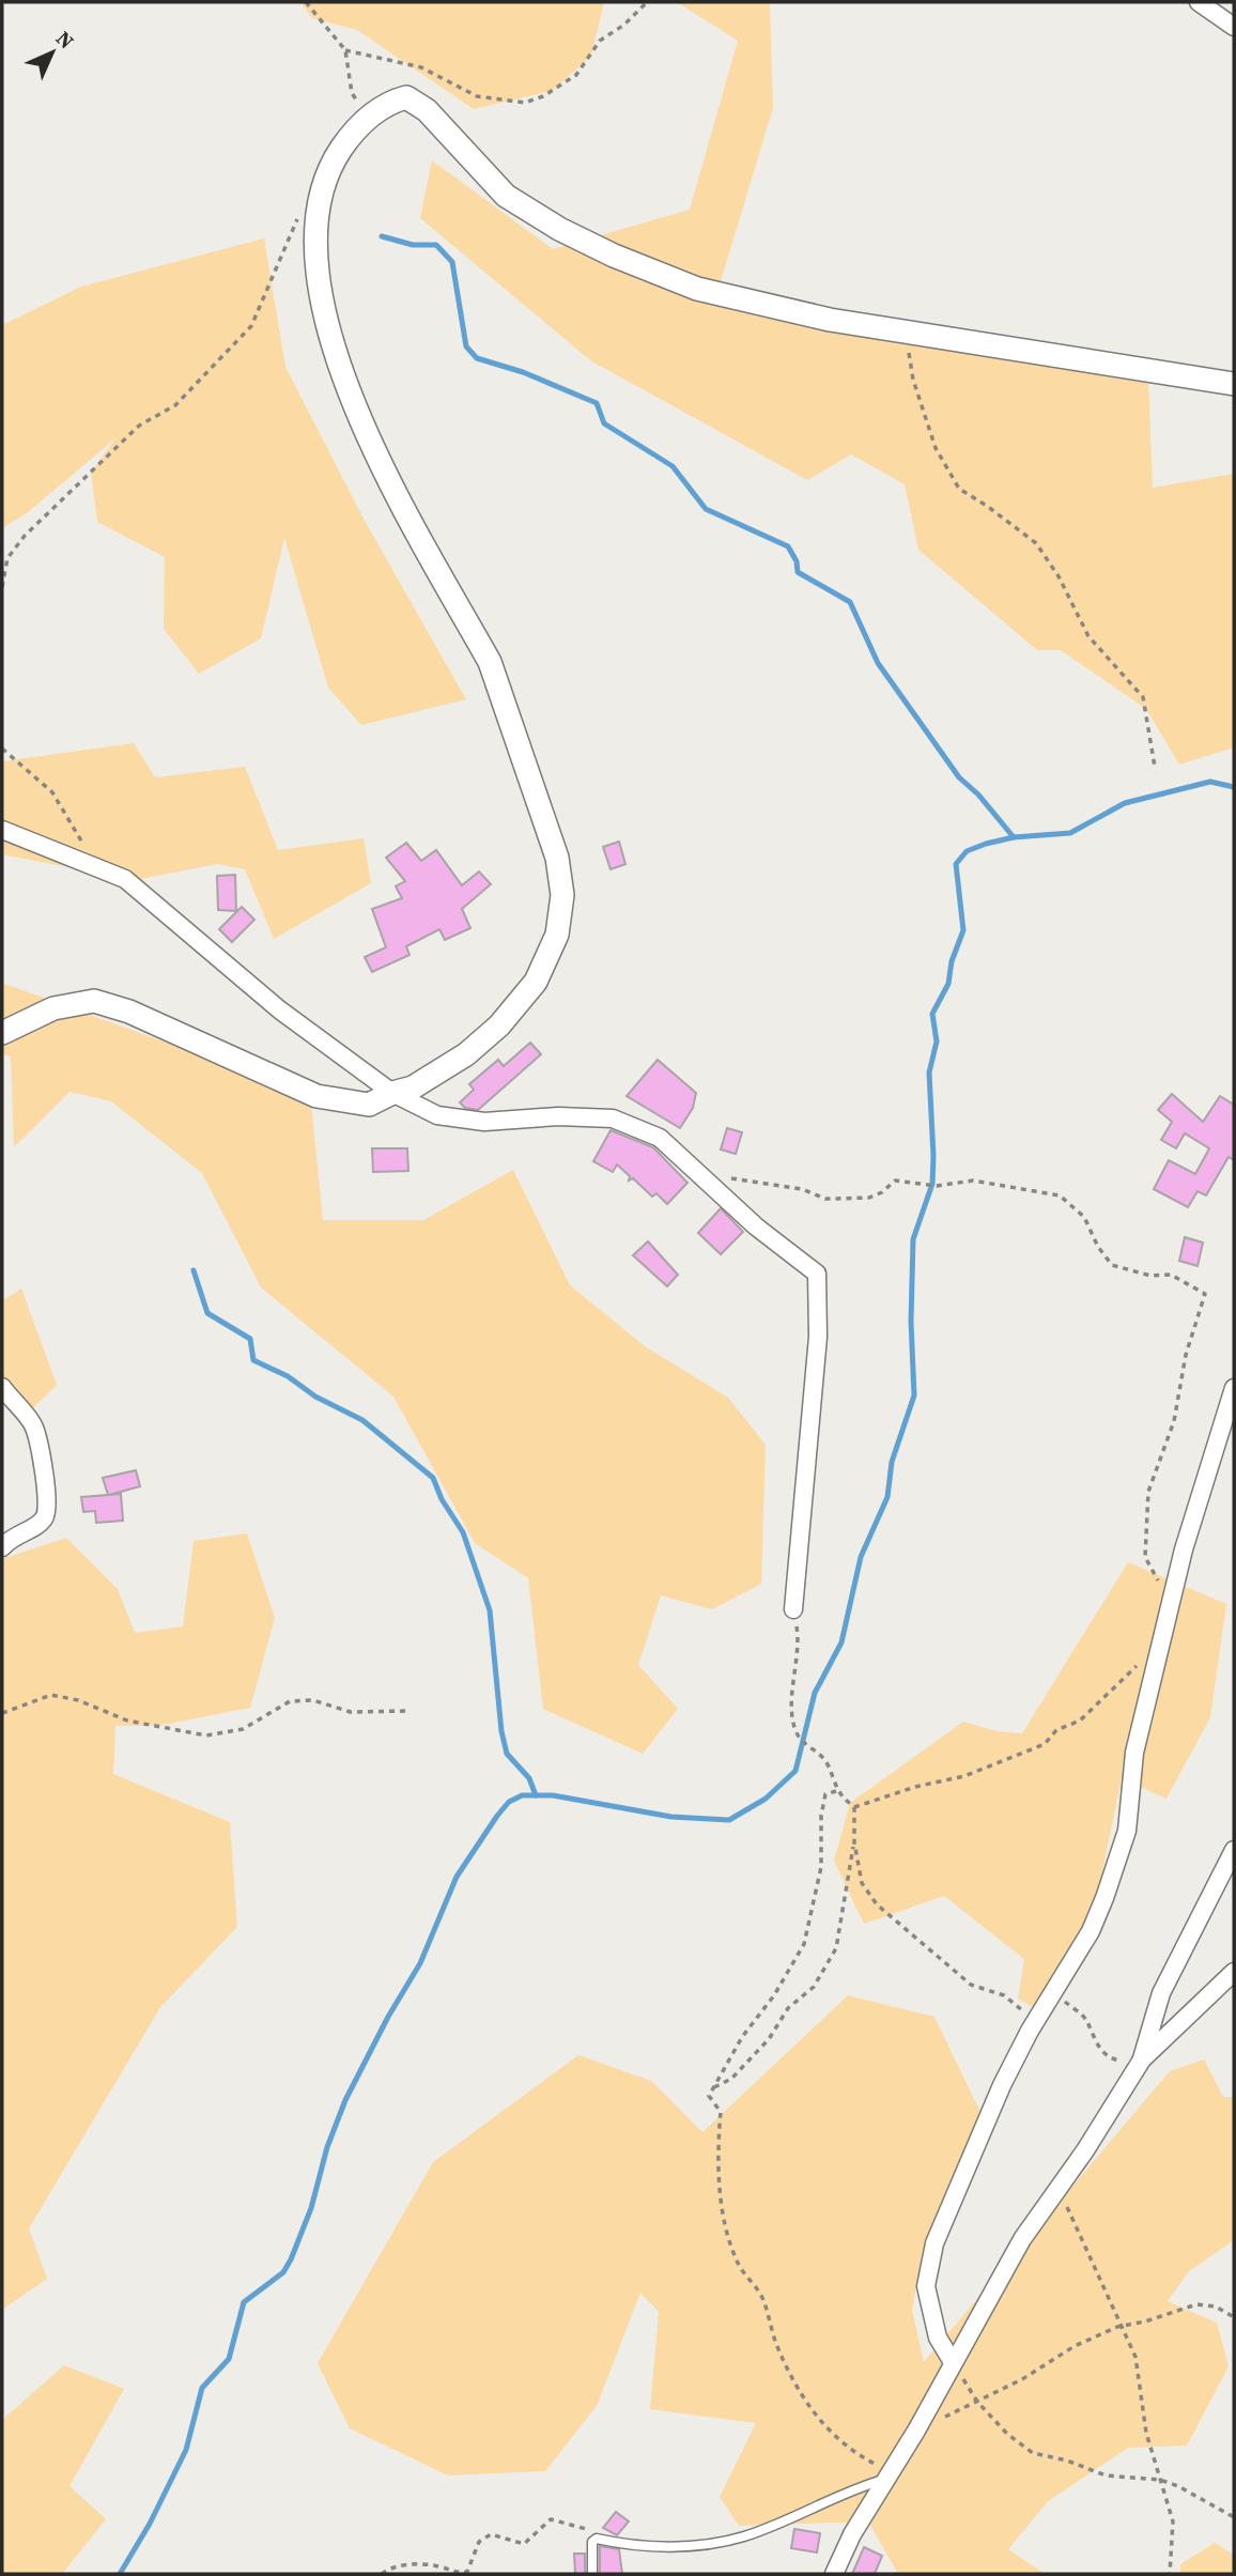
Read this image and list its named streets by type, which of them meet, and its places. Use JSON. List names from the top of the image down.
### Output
{
  "north": "top right"
}
